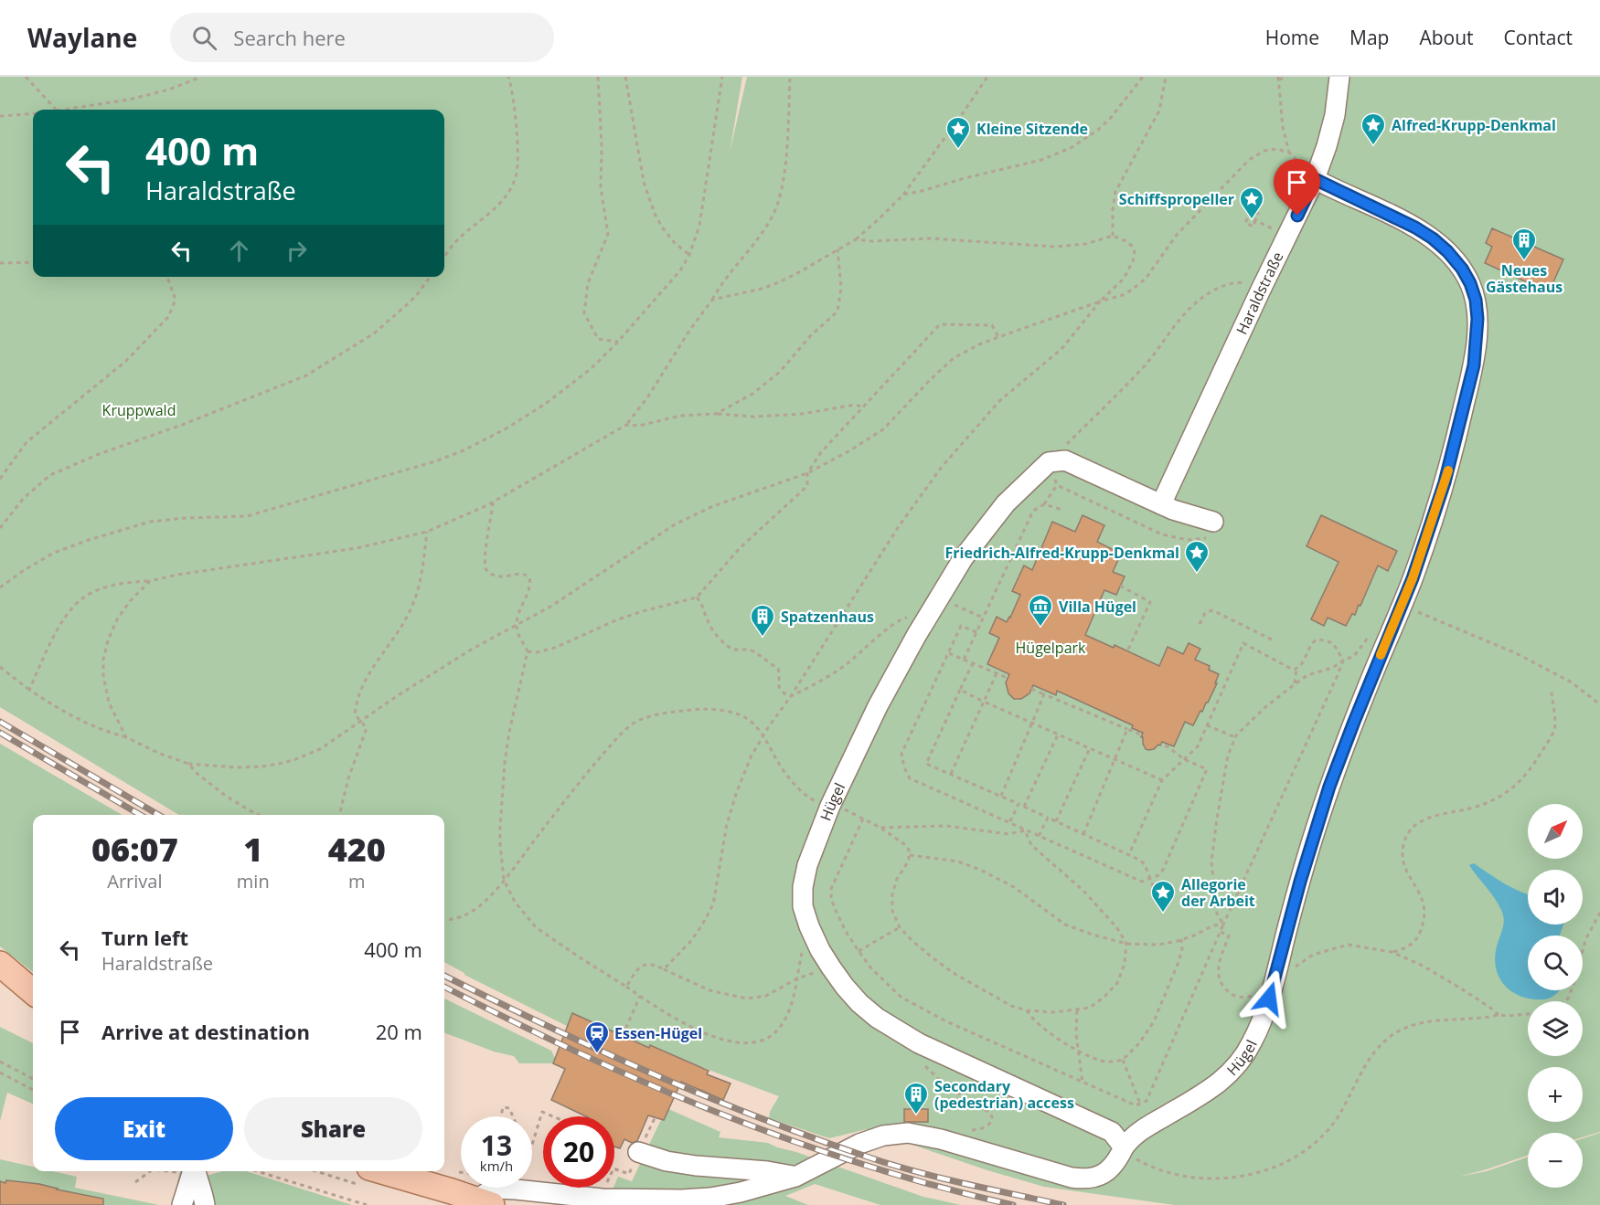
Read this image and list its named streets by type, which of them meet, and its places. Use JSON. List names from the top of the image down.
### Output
{
  "streets": {
    "lane": ["Haraldstraße", "Hügel"]
  },
  "crossings": [
    ["Haraldstraße", "Hügel"]
  ],
  "parks": ["Kruppwald", "Hügelpark"],
  "places": {
    "place": [
      "Alfred-Krupp-Denkmal",
      "Kleine Sitzende",
      "Schiffspropeller",
      "Friedrich-Alfred-Krupp-Denkmal",
      "Allegorie der Arbeit"
    ],
    "building": ["Neues Gästehaus", "Spatzenhaus", "Secondary (pedestrian) access"],
    "museum": ["Villa Hügel"],
    "station": ["Essen-Hügel"]
  },
  "north": "top right",
  "page": {
    "header": "Waylane",
    "search": "Search here",
    "nav": [
      "Home",
      "Map",
      "About",
      "Contact"
    ],
    "turn": ["400 m", "Haraldstraße"],
    "map_buttons": ["+", "−"],
    "eta": [
      "06:07",
      "Arrival",
      "1",
      "min",
      "420",
      "m"
    ],
    "list": [
      {
        "name": "Turn left",
        "note": "Haraldstraße",
        "value": "400 m"
      },
      {
        "name": "Arrive at destination",
        "value": "20 m"
      }
    ],
    "buttons": ["Exit", "Share"],
    "speed": "13 km/h",
    "limit": "20"
  }
}
